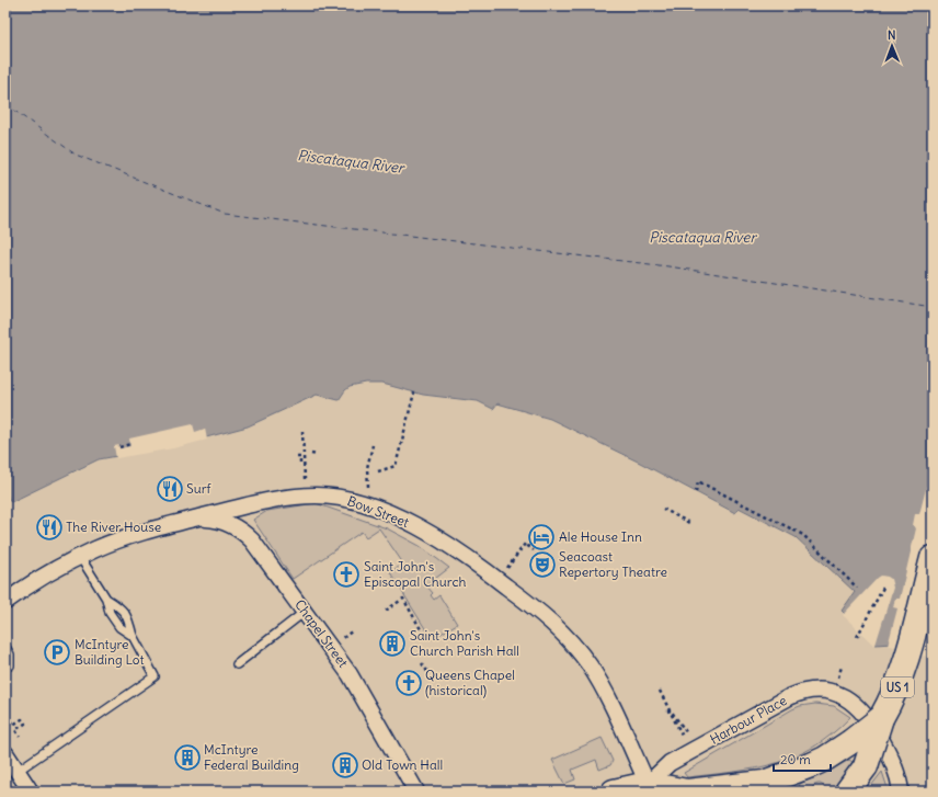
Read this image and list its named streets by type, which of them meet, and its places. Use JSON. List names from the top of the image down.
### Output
{
  "streets": {
    "main road": ["US 1"],
    "street": ["Bow Street", "Chapel Street", "Harbour Place"]
  },
  "crossings": [
    ["Bow Street", "Chapel Street"],
    ["Bow Street", "US 1"],
    ["Bow Street", "Harbour Place"],
    ["US 1", "Harbour Place"]
  ],
  "water": ["Piscataqua River"],
  "places": {
    "restaurant": ["Surf", "The River House"],
    "hotel": ["Ale House Inn"],
    "theatre": ["Seacoast Repertory Theatre"],
    "church": ["Saint John's Episcopal Church", "Queens Chapel (historical)"],
    "building": ["Saint John's Church Parish Hall", "McIntyre Federal Building", "Old Town Hall"],
    "parking": ["McIntyre Building Lot"]
  },
  "scale_bar": "20 m",
  "north": "top"
}
